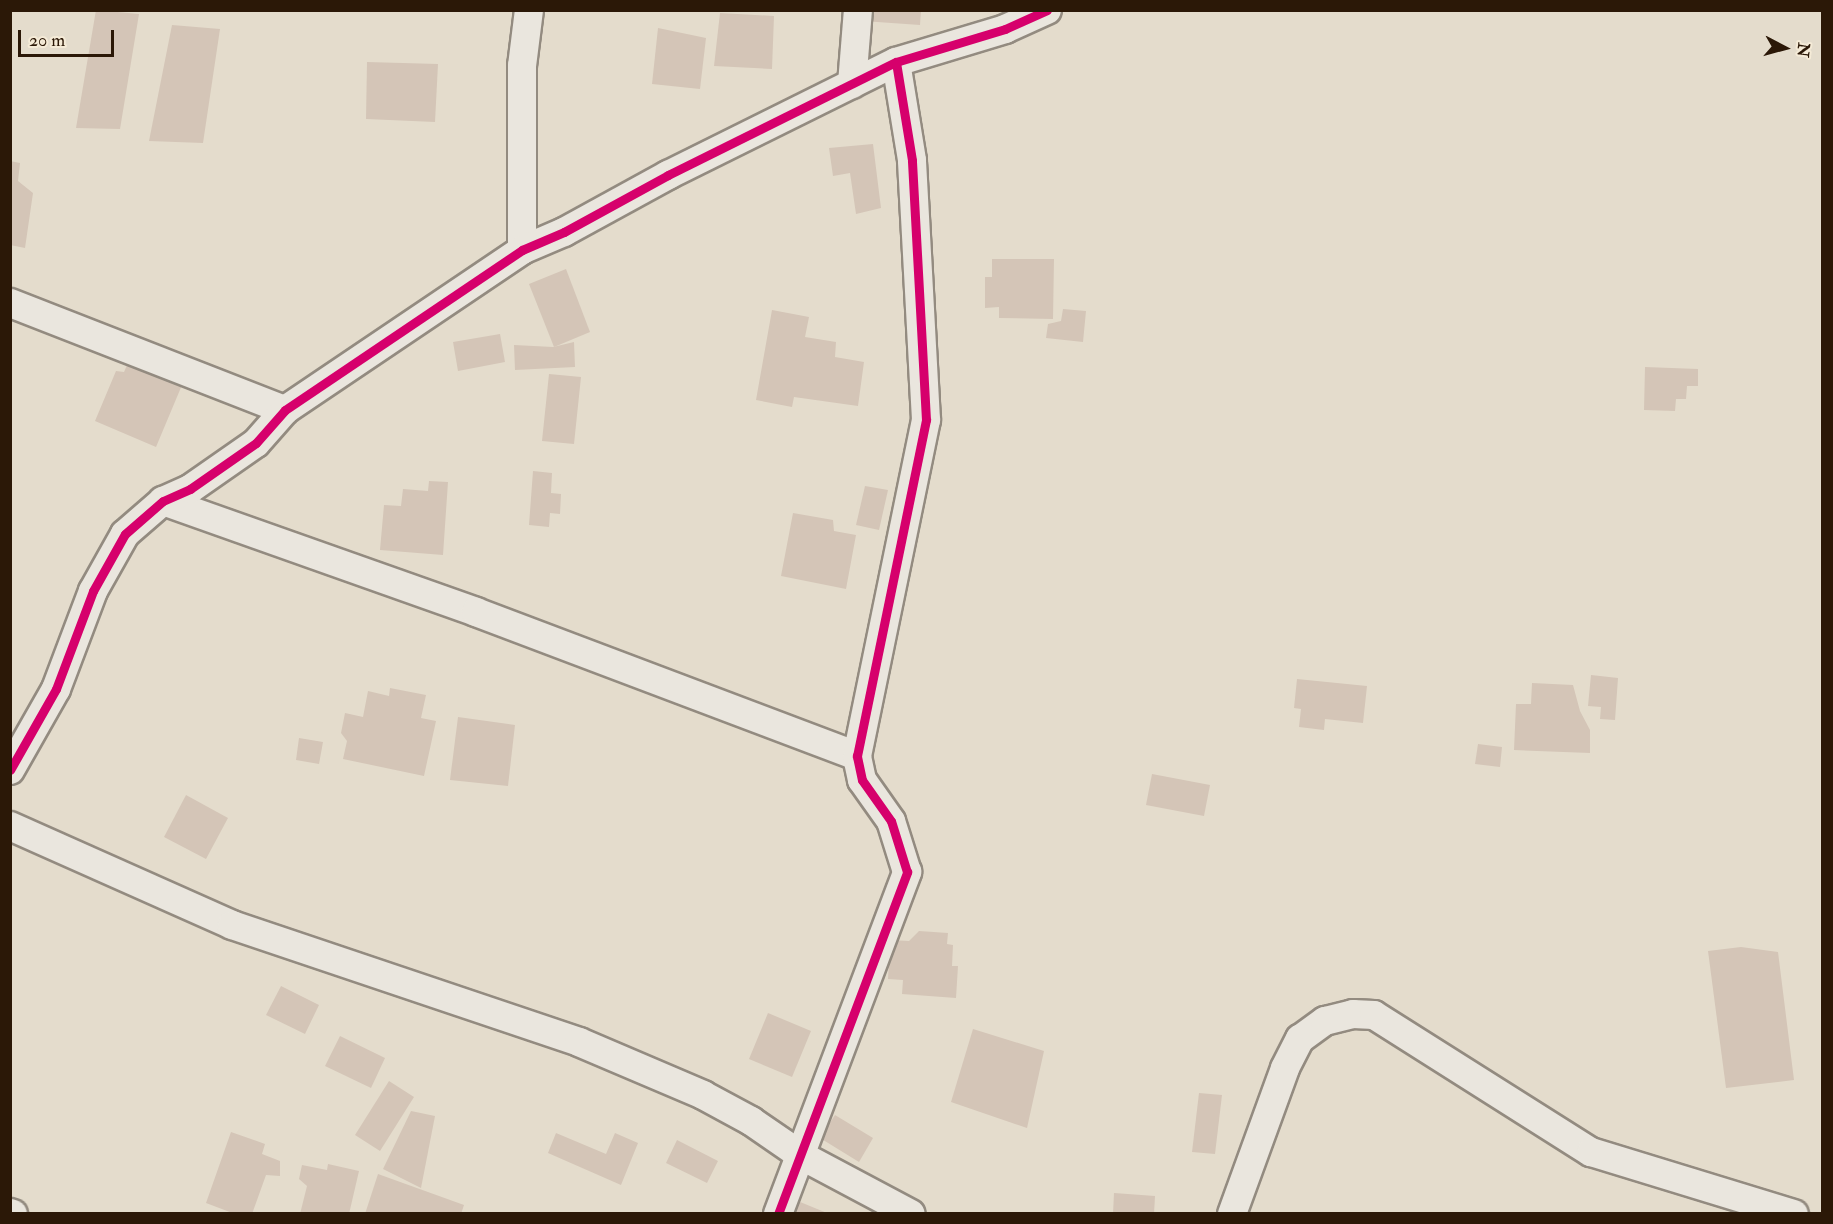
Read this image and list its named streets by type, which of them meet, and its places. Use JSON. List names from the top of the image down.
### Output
{
  "scale_bar": "20 m",
  "north": "right"
}
